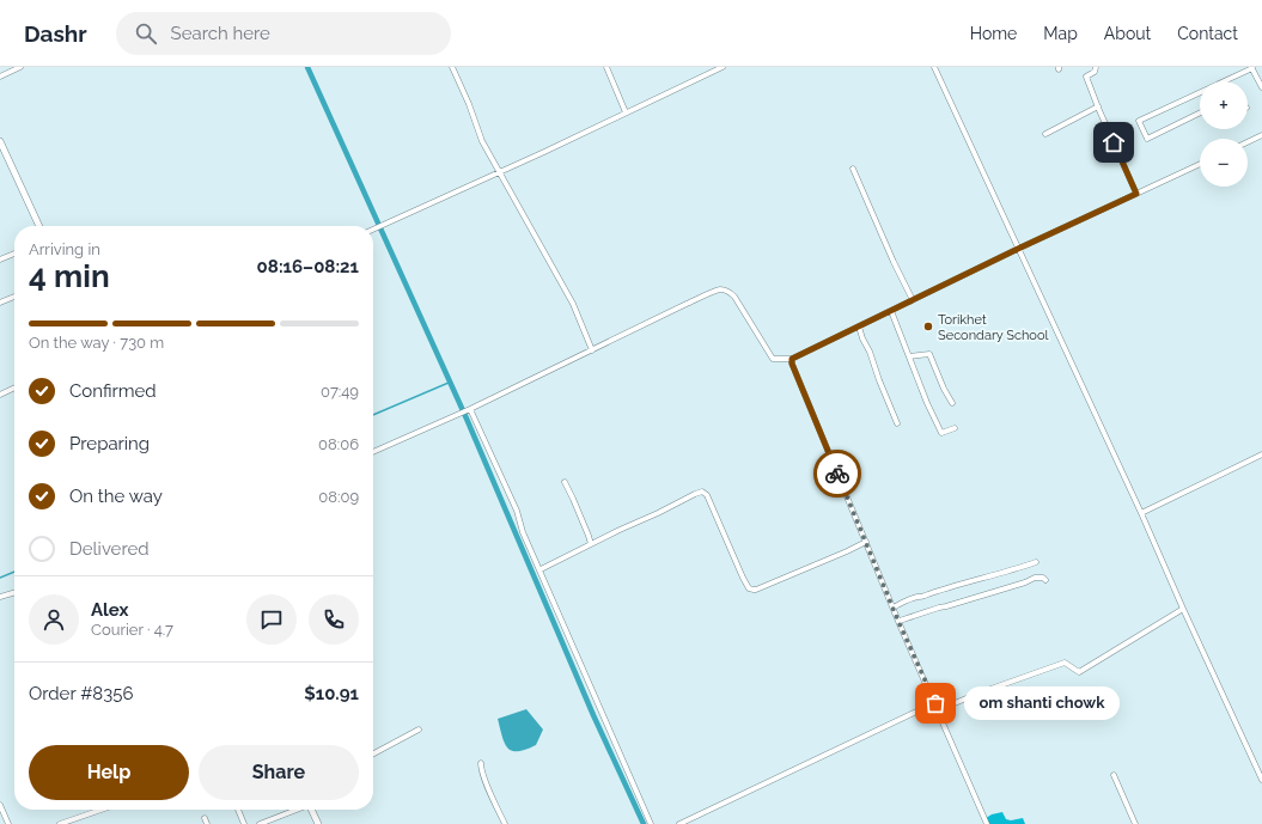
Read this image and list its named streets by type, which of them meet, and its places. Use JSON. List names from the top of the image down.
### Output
{
  "places": ["Torikhet Secondary School", "om shanti chowk"],
  "page": {
    "header": "Dashr",
    "search": "Search here",
    "nav": [
      "Home",
      "Map",
      "About",
      "Contact"
    ],
    "map_buttons": ["+", "−"],
    "heading": ["4 min", "Arriving in", "08:16–08:21"],
    "panel": [
      "Alex",
      "Courier · 4.7",
      "Order #8356",
      "$10.91"
    ],
    "bar": "On the way · 730 m",
    "list": [
      ["Confirmed", "07:49"],
      ["Preparing", "08:06"],
      ["On the way", "08:09"],
      "Delivered"
    ],
    "bubble": "om shanti chowk",
    "buttons": ["Help", "Share"]
  }
}
